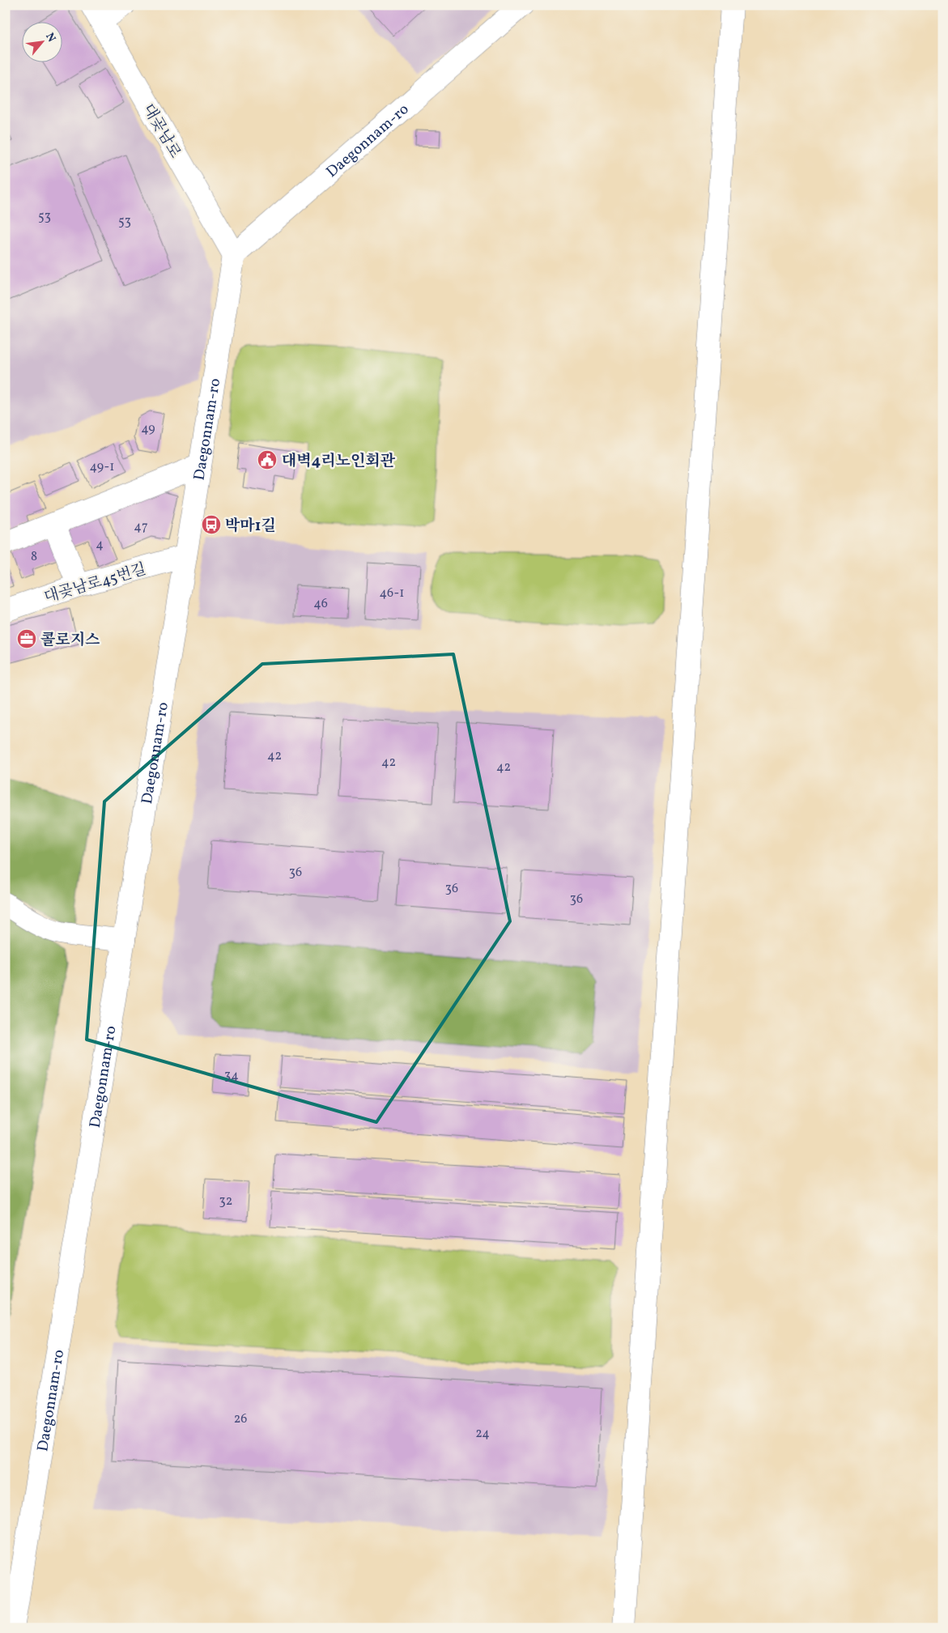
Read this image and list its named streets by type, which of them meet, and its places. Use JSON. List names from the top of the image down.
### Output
{
  "streets": {
    "street": ["대곶남로", "Daegonnam-ro", "대곶남로45번길"]
  },
  "crossings": [
    ["대곶남로", "Daegonnam-ro"],
    ["Daegonnam-ro", "대곶남로45번길"]
  ],
  "places": {
    "public building": ["대벽4리노인회관"],
    "bus stop": ["박마1길"],
    "office": ["콜로지스"]
  },
  "house_numbers": [
    "53",
    "53",
    "49",
    "49-1",
    "47",
    "4",
    "8",
    "46-1",
    "46",
    "42",
    "42",
    "42",
    "36",
    "36",
    "36",
    "34",
    "32",
    "26",
    "24"
  ],
  "north": "top right"
}
